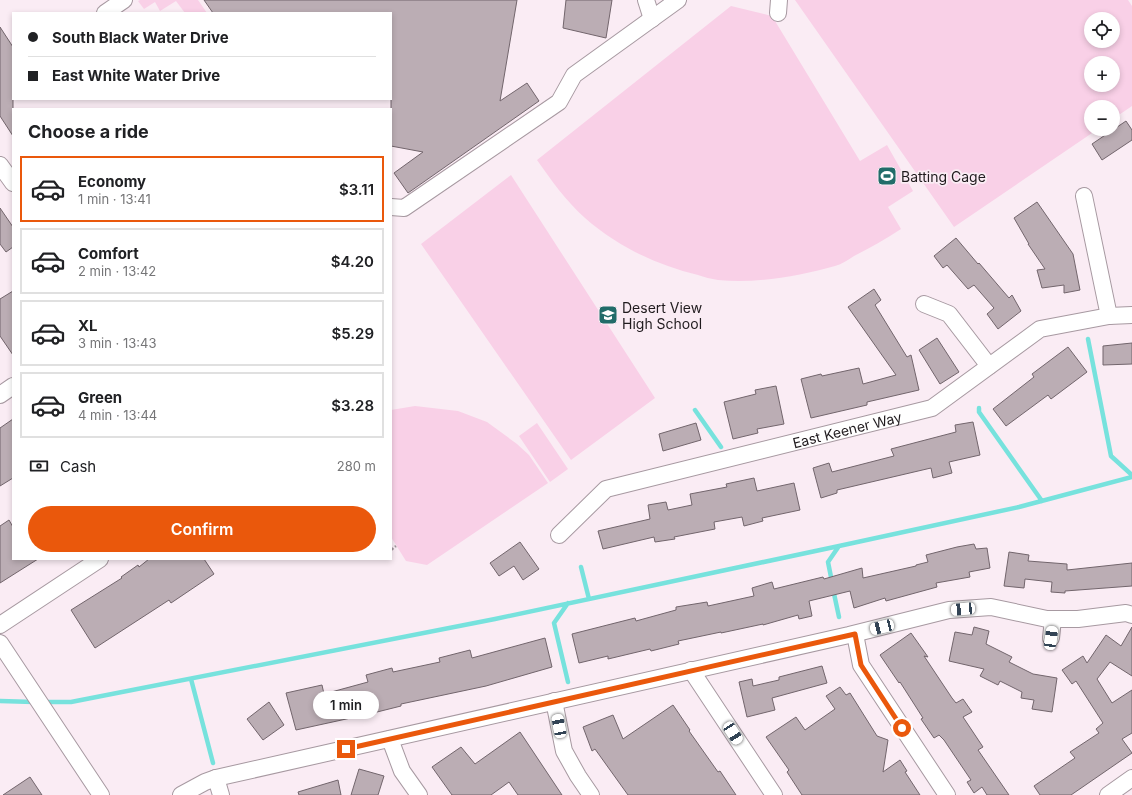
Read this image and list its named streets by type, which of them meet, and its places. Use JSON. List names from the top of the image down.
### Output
{
  "streets": {
    "street": ["East Keener Way"]
  },
  "places": {
    "sports": ["Batting Cage"],
    "school or university": ["Desert View High School"]
  },
  "page": {
    "map_buttons": ["+", "−"],
    "banner": ["South Black Water Drive", "East White Water Drive"],
    "heading": "Choose a ride",
    "list": [
      {
        "name": "Economy",
        "note": "1 min · 13:41",
        "value": "$3.11"
      },
      {
        "name": "Comfort",
        "note": "2 min · 13:42",
        "value": "$4.20"
      },
      {
        "name": "XL",
        "note": "3 min · 13:43",
        "value": "$5.29"
      },
      {
        "name": "Green",
        "note": "4 min · 13:44",
        "value": "$3.28"
      }
    ],
    "pay": ["Cash", "280 m"],
    "buttons": "Confirm",
    "bubble": "1 min"
  }
}
